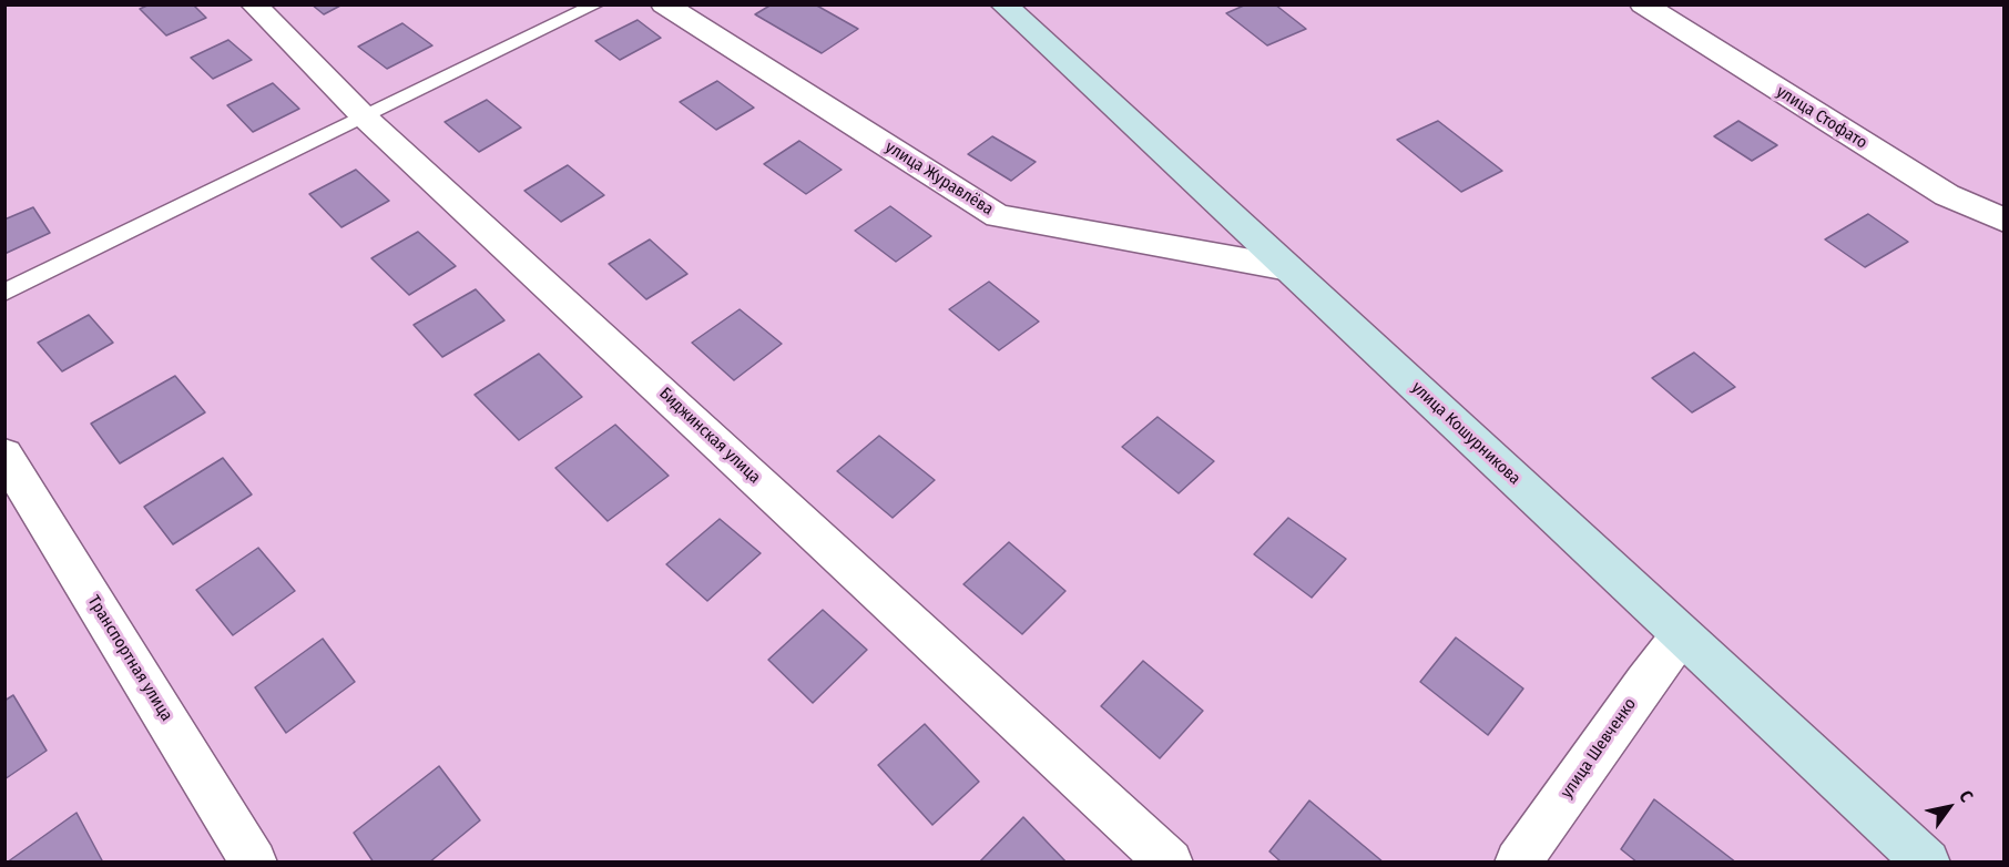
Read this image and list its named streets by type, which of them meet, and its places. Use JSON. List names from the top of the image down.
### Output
{
  "streets": {
    "main road": ["улица Кошурникова"],
    "street": [
      "улица Стофато",
      "улица Журавлёва",
      "Биджинская улица",
      "Транспортная улица",
      "улица Шевченко"
    ]
  },
  "crossings": [
    ["улица Журавлёва", "улица Кошурникова"],
    ["улица Кошурникова", "улица Шевченко"]
  ],
  "north": "top right"
}
